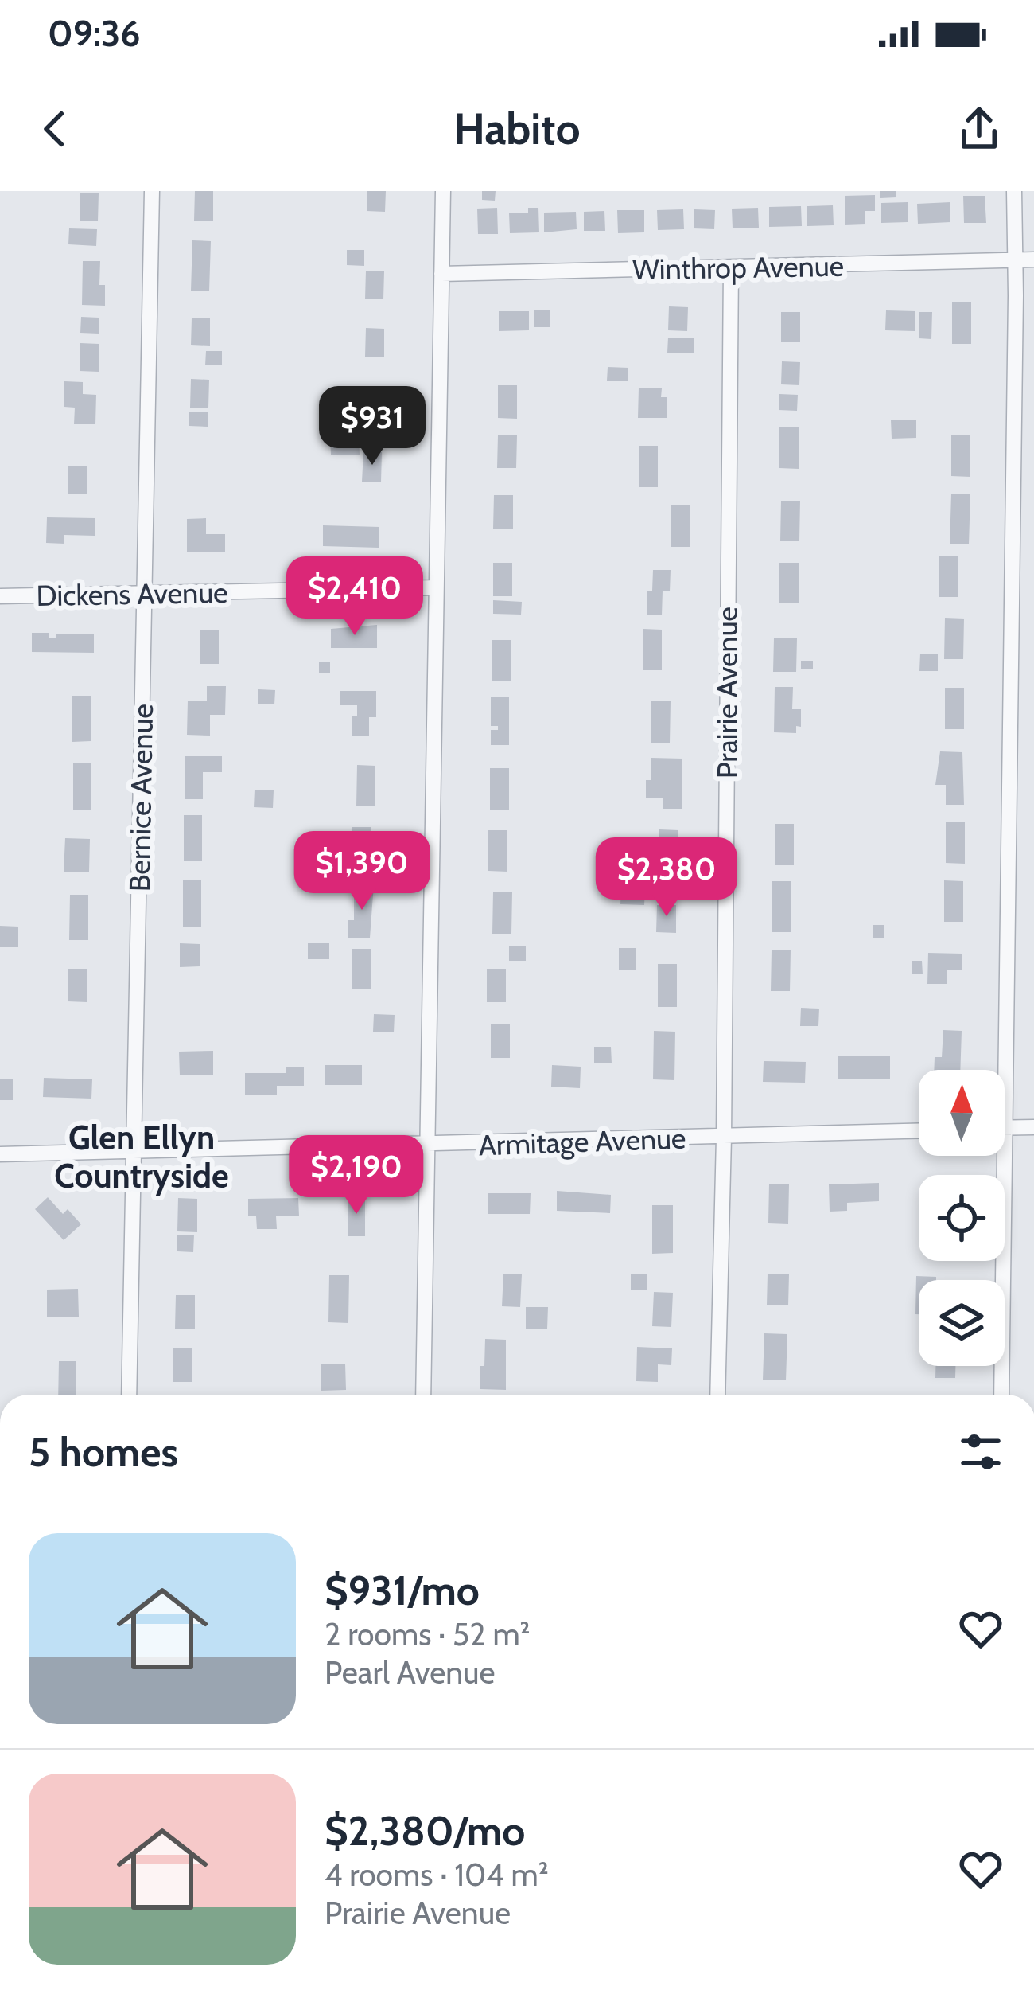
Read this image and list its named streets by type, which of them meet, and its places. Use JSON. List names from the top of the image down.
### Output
{
  "streets": {
    "street": [
      "Winthrop Avenue",
      "Dickens Avenue",
      "Prairie Avenue",
      "Bernice Avenue",
      "Armitage Avenue"
    ]
  },
  "crossings": [
    ["Winthrop Avenue", "Prairie Avenue"],
    ["Dickens Avenue", "Bernice Avenue"],
    ["Prairie Avenue", "Armitage Avenue"],
    ["Bernice Avenue", "Armitage Avenue"]
  ],
  "districts": ["Glen Ellyn Countryside"],
  "north": "top",
  "page": {
    "status": "09:36",
    "header": "Habito",
    "price": [
      "$931",
      "$2,410",
      "$1,390",
      "$2,380",
      "$2,190"
    ],
    "heading": "5 homes",
    "list": [
      {
        "name": "$931/mo",
        "note": "2 rooms · 52 m² · Pearl Avenue"
      },
      {
        "name": "$2,380/mo",
        "note": "4 rooms · 104 m² · Prairie Avenue"
      }
    ]
  }
}
